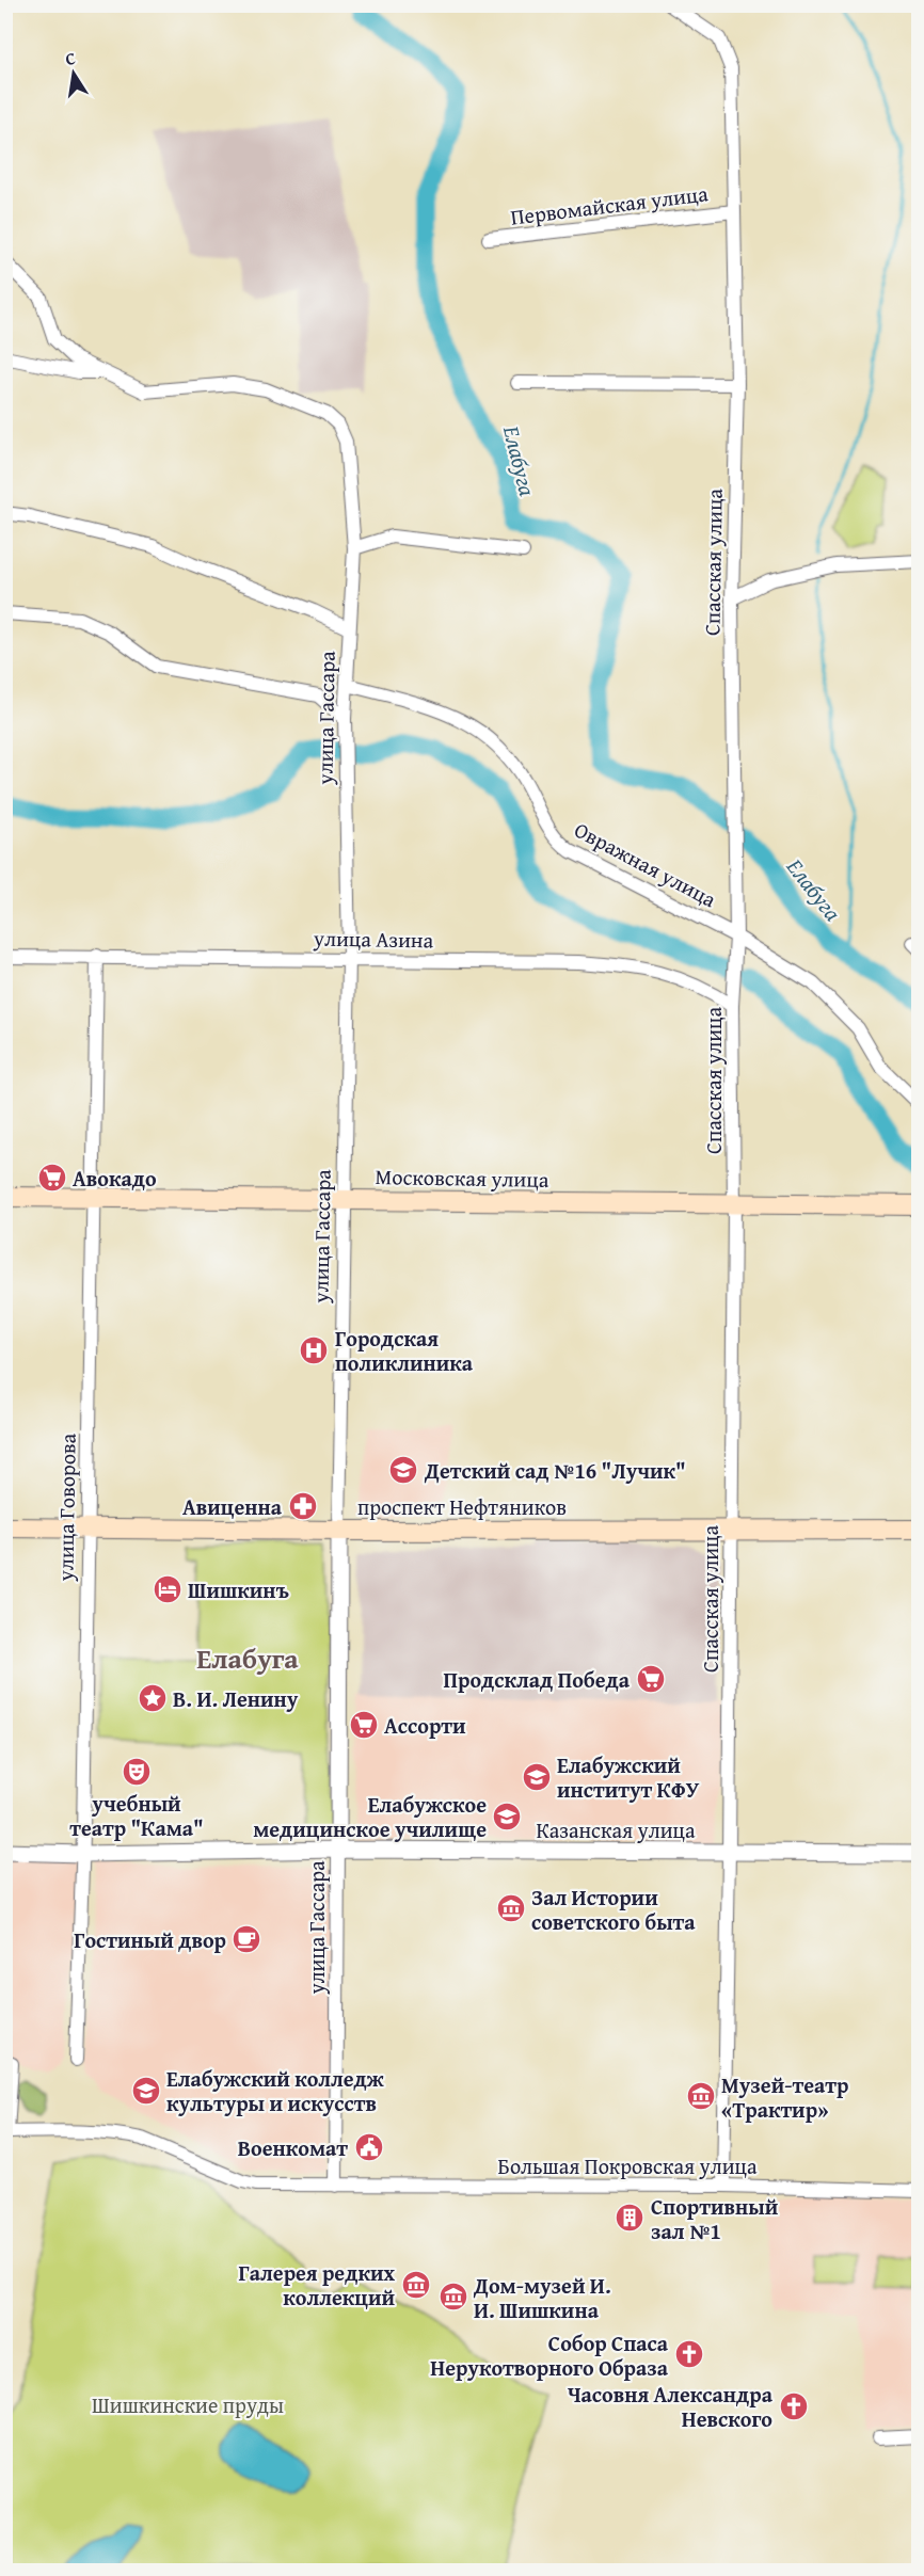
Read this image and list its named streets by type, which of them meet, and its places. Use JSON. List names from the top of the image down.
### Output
{
  "streets": {
    "main road": ["Московская улица", "проспект Нефтяников"],
    "street": [
      "Первомайская улица",
      "Спасская улица",
      "улица Гассара",
      "Овражная улица",
      "улица Азина",
      "улица Говорова",
      "Казанская улица",
      "Большая Покровская улица"
    ]
  },
  "crossings": [
    ["Первомайская улица", "Спасская улица"],
    ["Спасская улица", "Овражная улица"],
    ["Спасская улица", "улица Азина"],
    ["Спасская улица", "Московская улица"],
    ["Спасская улица", "проспект Нефтяников"],
    ["Спасская улица", "Казанская улица"],
    ["Спасская улица", "Большая Покровская улица"],
    ["улица Гассара", "Овражная улица"],
    ["улица Гассара", "улица Азина"],
    ["улица Гассара", "Московская улица"],
    ["улица Гассара", "проспект Нефтяников"],
    ["улица Гассара", "Казанская улица"],
    ["улица Гассара", "Большая Покровская улица"],
    ["улица Азина", "улица Говорова"],
    ["Московская улица", "улица Говорова"],
    ["проспект Нефтяников", "улица Говорова"],
    ["улица Говорова", "Казанская улица"]
  ],
  "districts": ["Елабуга"],
  "water": ["Елабуга"],
  "parks": ["Шишкинские пруды"],
  "places": {
    "supermarket": ["Авокадо", "Продсклад Победа", "Ассорти"],
    "hospital": ["Городская поликлиника"],
    "school or university": [
      "Детский сад №16 \"Лучик\"",
      "Елабужский институт КФУ",
      "Елабужское медицинское училище",
      "Елабужский колледж культуры и искусств"
    ],
    "pharmacy": ["Авиценна"],
    "hotel": ["Шишкинъ"],
    "place": ["В. И. Ленину"],
    "theatre": ["учебный театр \"Кама\""],
    "museum": [
      "Зал Истории советского быта",
      "Музей-театр «Трактир»",
      "Галерея редких коллекций",
      "Дом-музей И. И. Шишкина"
    ],
    "cafe": ["Гостиный двор"],
    "public building": ["Военкомат"],
    "building": ["Спортивный зал №1"],
    "church": ["Собор Спаса Нерукотворного Образа", "Часовня Александра Невского"]
  },
  "north": "top"
}
